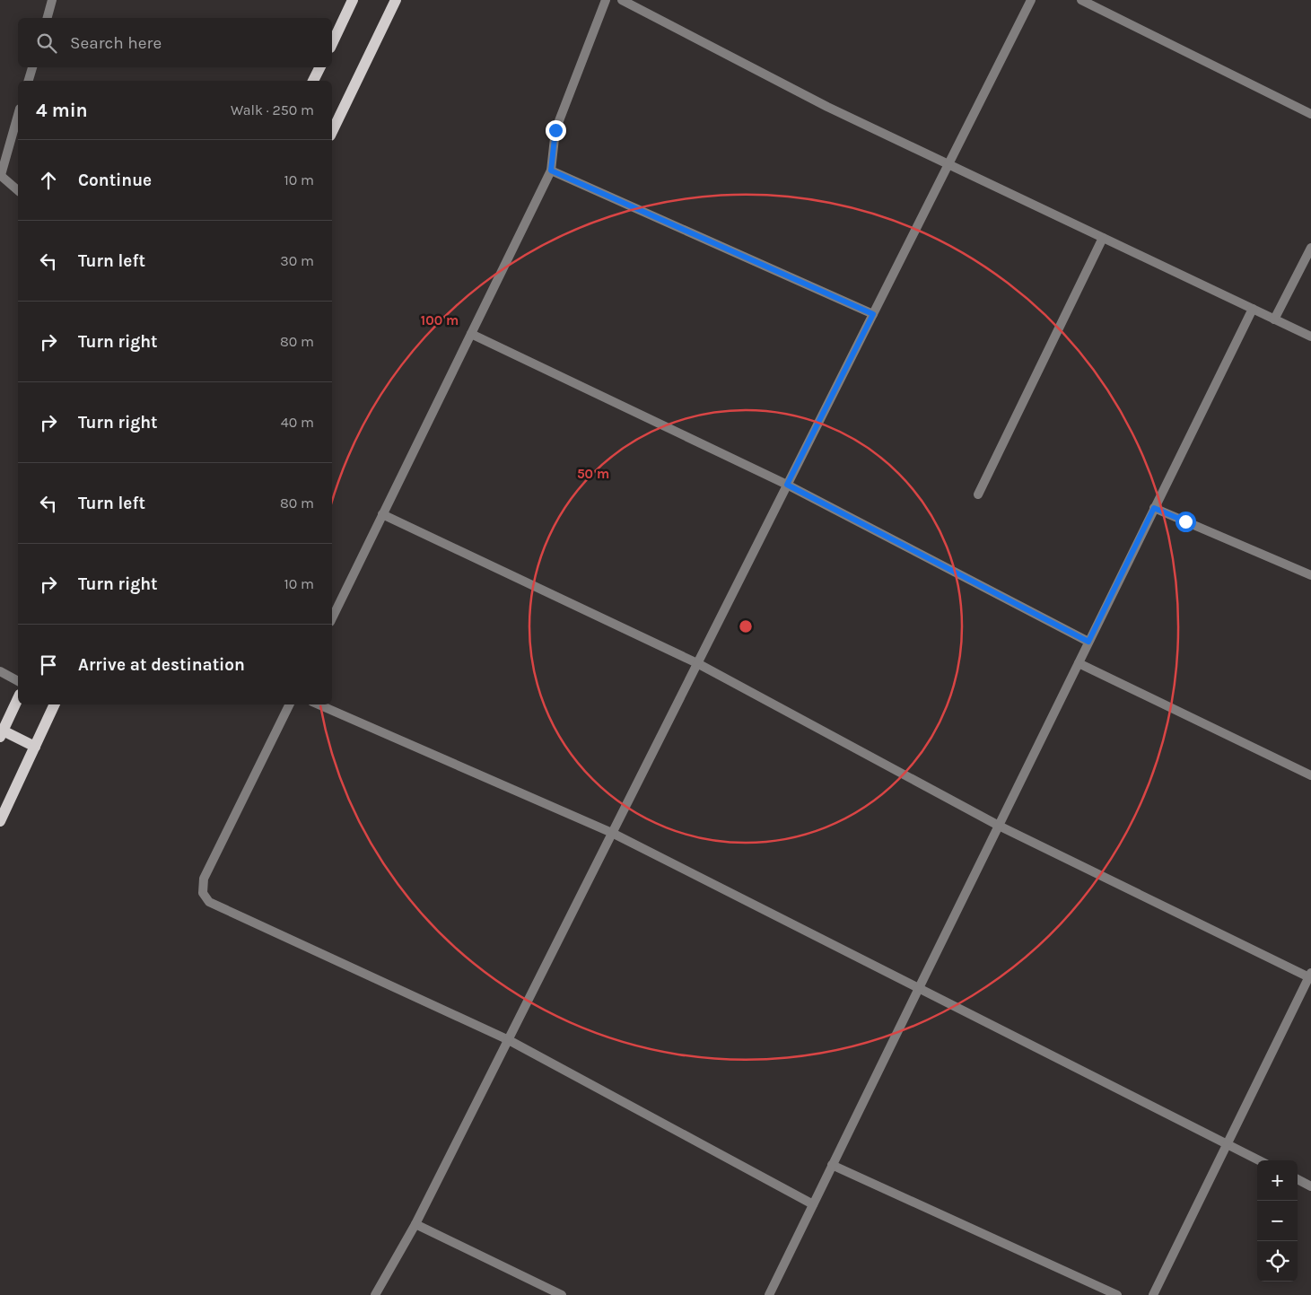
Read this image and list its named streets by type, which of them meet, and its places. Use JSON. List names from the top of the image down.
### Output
{
  "page": {
    "search": "Search here",
    "heading": ["4 min", "Walk · 250 m"],
    "list": [
      ["Continue", "10 m"],
      ["Turn left", "30 m"],
      ["Turn right", "80 m"],
      ["Turn right", "40 m"],
      ["Turn left", "80 m"],
      ["Turn right", "10 m"],
      "Arrive at destination"
    ],
    "map_buttons": ["+", "−"]
  },
  "rings": ["100 m", "50 m"]
}
